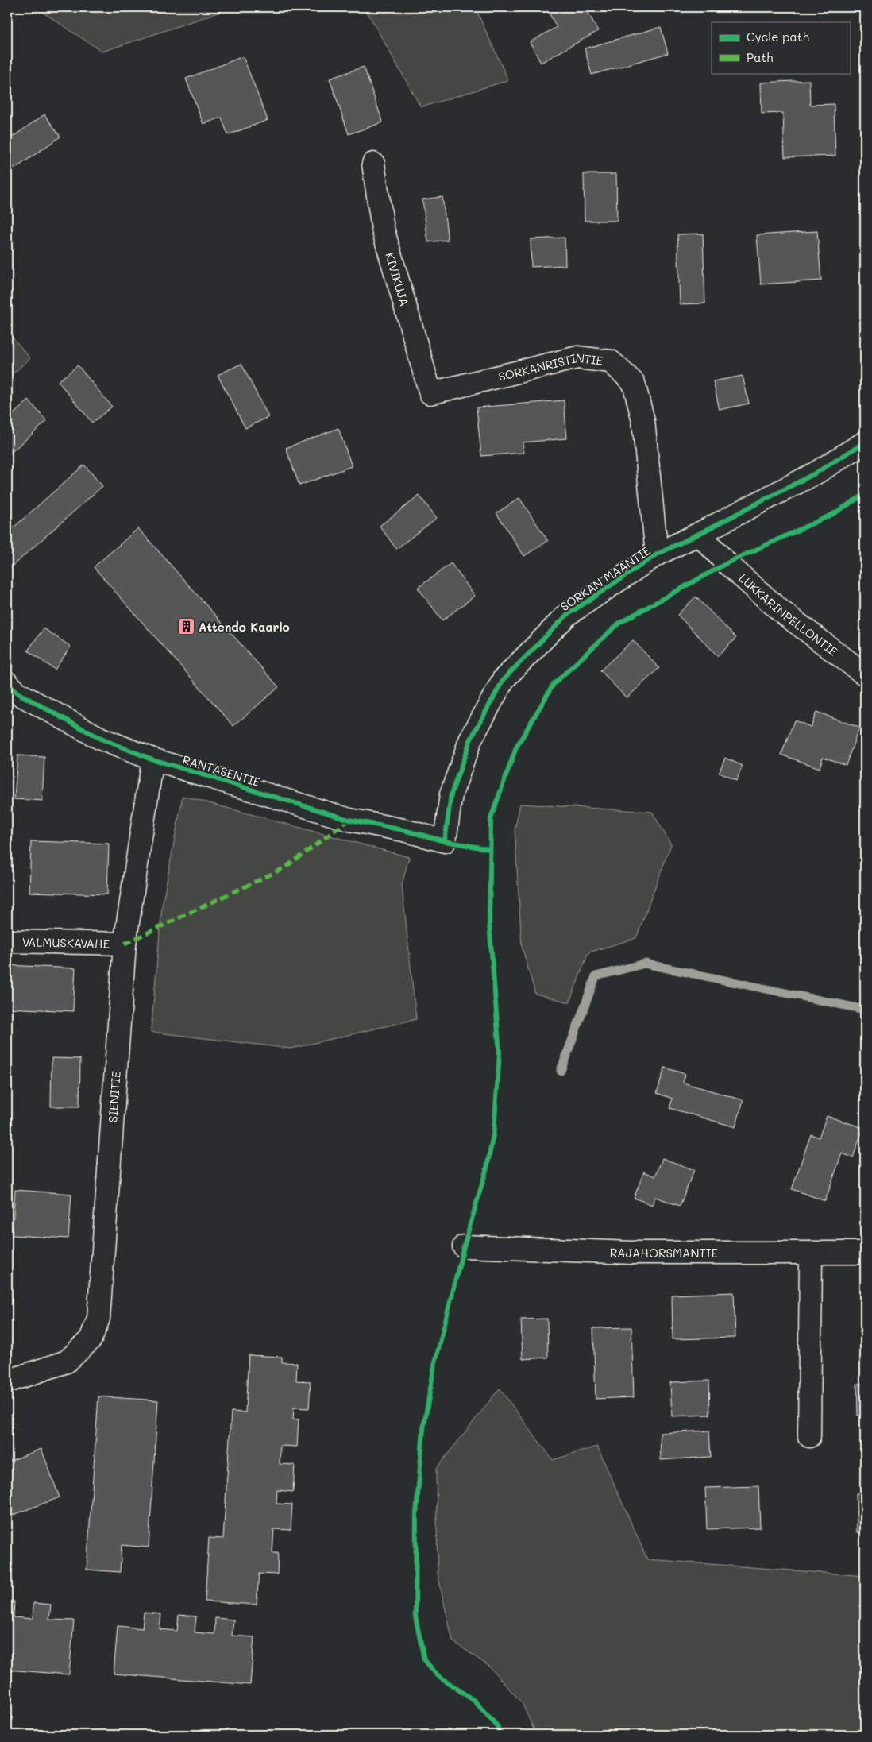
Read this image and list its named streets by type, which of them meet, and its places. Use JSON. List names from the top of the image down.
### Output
{
  "streets": {
    "street": [
      "KIVIKUJA",
      "SORKANRISTINTIE",
      "SORKAN MAANTIE",
      "LUKKARINPELLONTIE",
      "RANTASENTIE",
      "VALMUSKAVAHE",
      "SIENITIE",
      "RAJAHORSMANTIE"
    ]
  },
  "crossings": [
    ["KIVIKUJA", "SORKANRISTINTIE"],
    ["SORKANRISTINTIE", "SORKAN MAANTIE"],
    ["SORKAN MAANTIE", "LUKKARINPELLONTIE"],
    ["SORKAN MAANTIE", "RANTASENTIE"],
    ["RANTASENTIE", "SIENITIE"],
    ["VALMUSKAVAHE", "SIENITIE"]
  ],
  "places": {
    "building": ["Attendo Kaarlo"]
  },
  "legend": ["Cycle path", "Path"]
}
